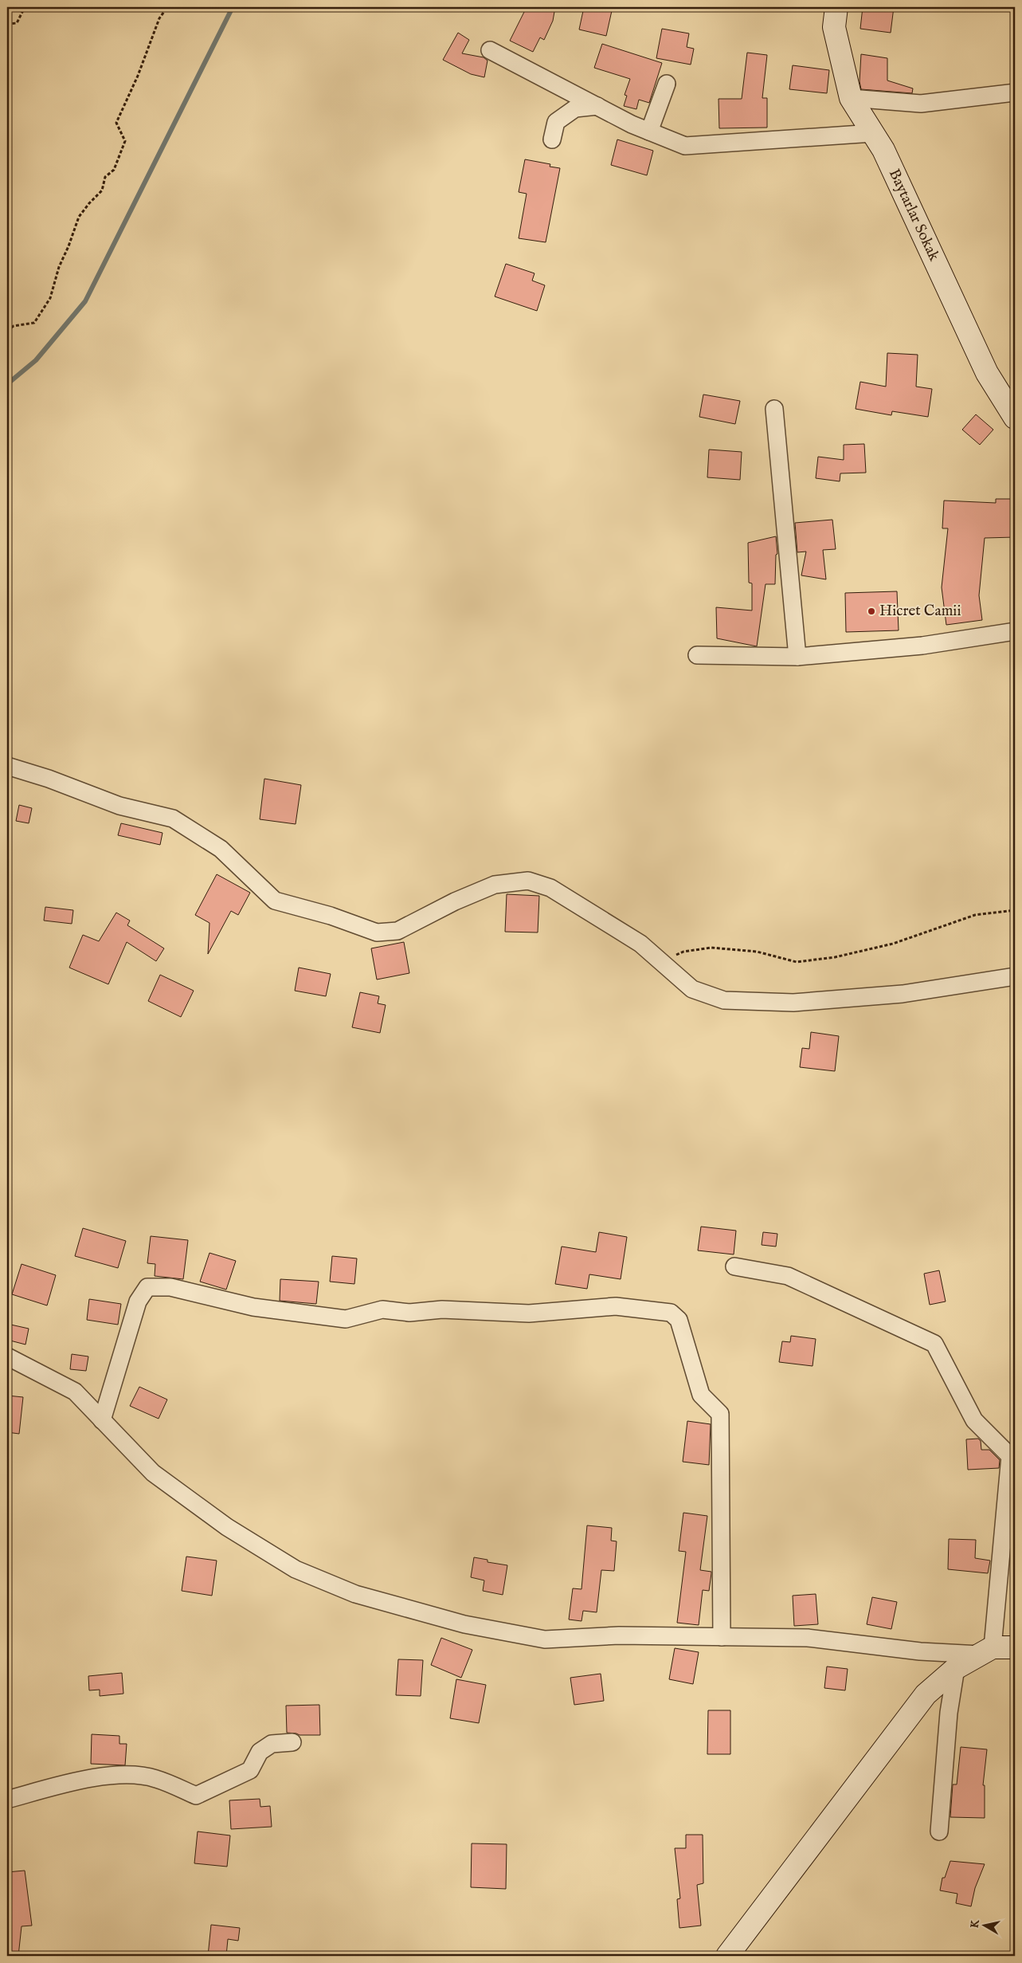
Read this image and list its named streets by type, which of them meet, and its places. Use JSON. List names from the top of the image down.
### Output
{
  "streets": {
    "street": ["Baytarlar Sokak"]
  },
  "places": ["Hicret Camii"],
  "north": "left"
}
